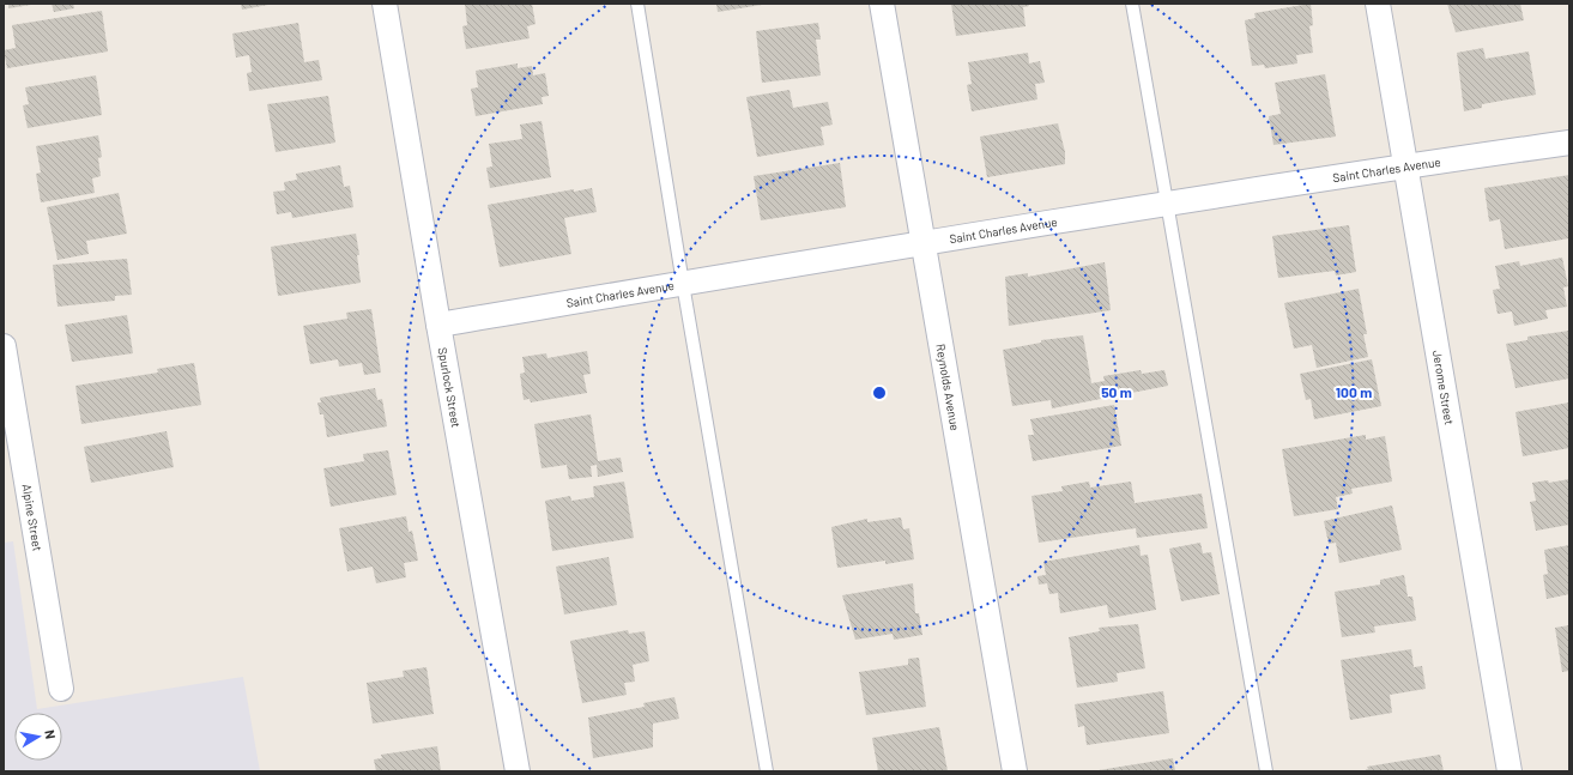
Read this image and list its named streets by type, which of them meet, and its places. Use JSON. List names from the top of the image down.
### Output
{
  "streets": {
    "street": [
      "Saint Charles Avenue",
      "Spurlock Street",
      "Reynolds Avenue",
      "Jerome Street",
      "Alpine Street"
    ]
  },
  "crossings": [
    ["Saint Charles Avenue", "Spurlock Street"],
    ["Saint Charles Avenue", "Reynolds Avenue"],
    ["Saint Charles Avenue", "Jerome Street"]
  ],
  "north": "right",
  "rings": ["50 m", "100 m"]
}
